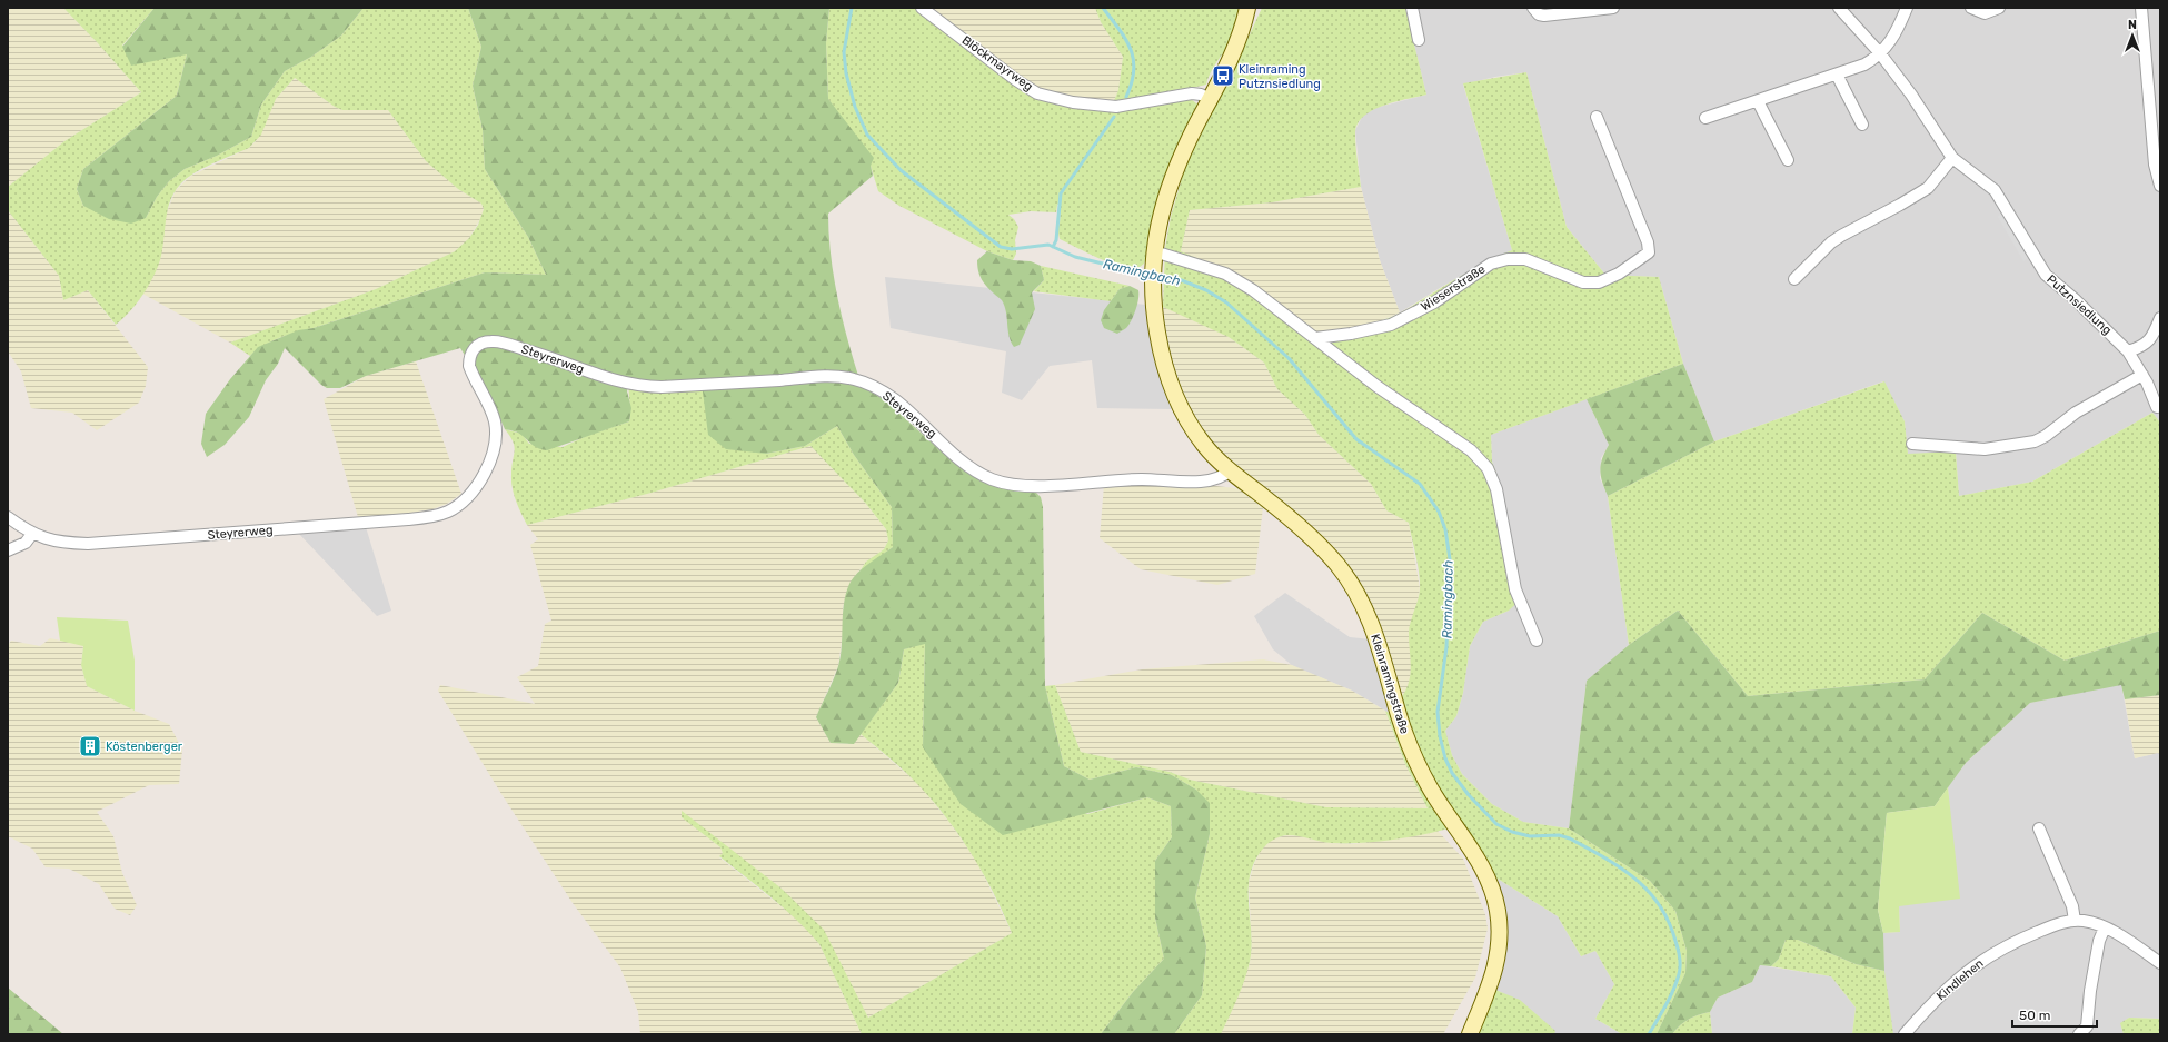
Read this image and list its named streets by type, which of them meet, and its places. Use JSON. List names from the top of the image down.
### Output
{
  "streets": {
    "main road": ["Kleinramingstraße"],
    "street": [
      "Blöckmayrweg",
      "Wieserstraße",
      "Putznsiedlung",
      "Steyrerweg",
      "Kindlehen"
    ]
  },
  "crossings": [
    ["Blöckmayrweg", "Kleinramingstraße"],
    ["Steyrerweg", "Kleinramingstraße"]
  ],
  "water": ["Ramingbach"],
  "places": {
    "bus stop": ["Kleinraming Putznsiedlung"],
    "building": ["Köstenberger"]
  },
  "scale_bar": "50 m",
  "north": "top"
}
